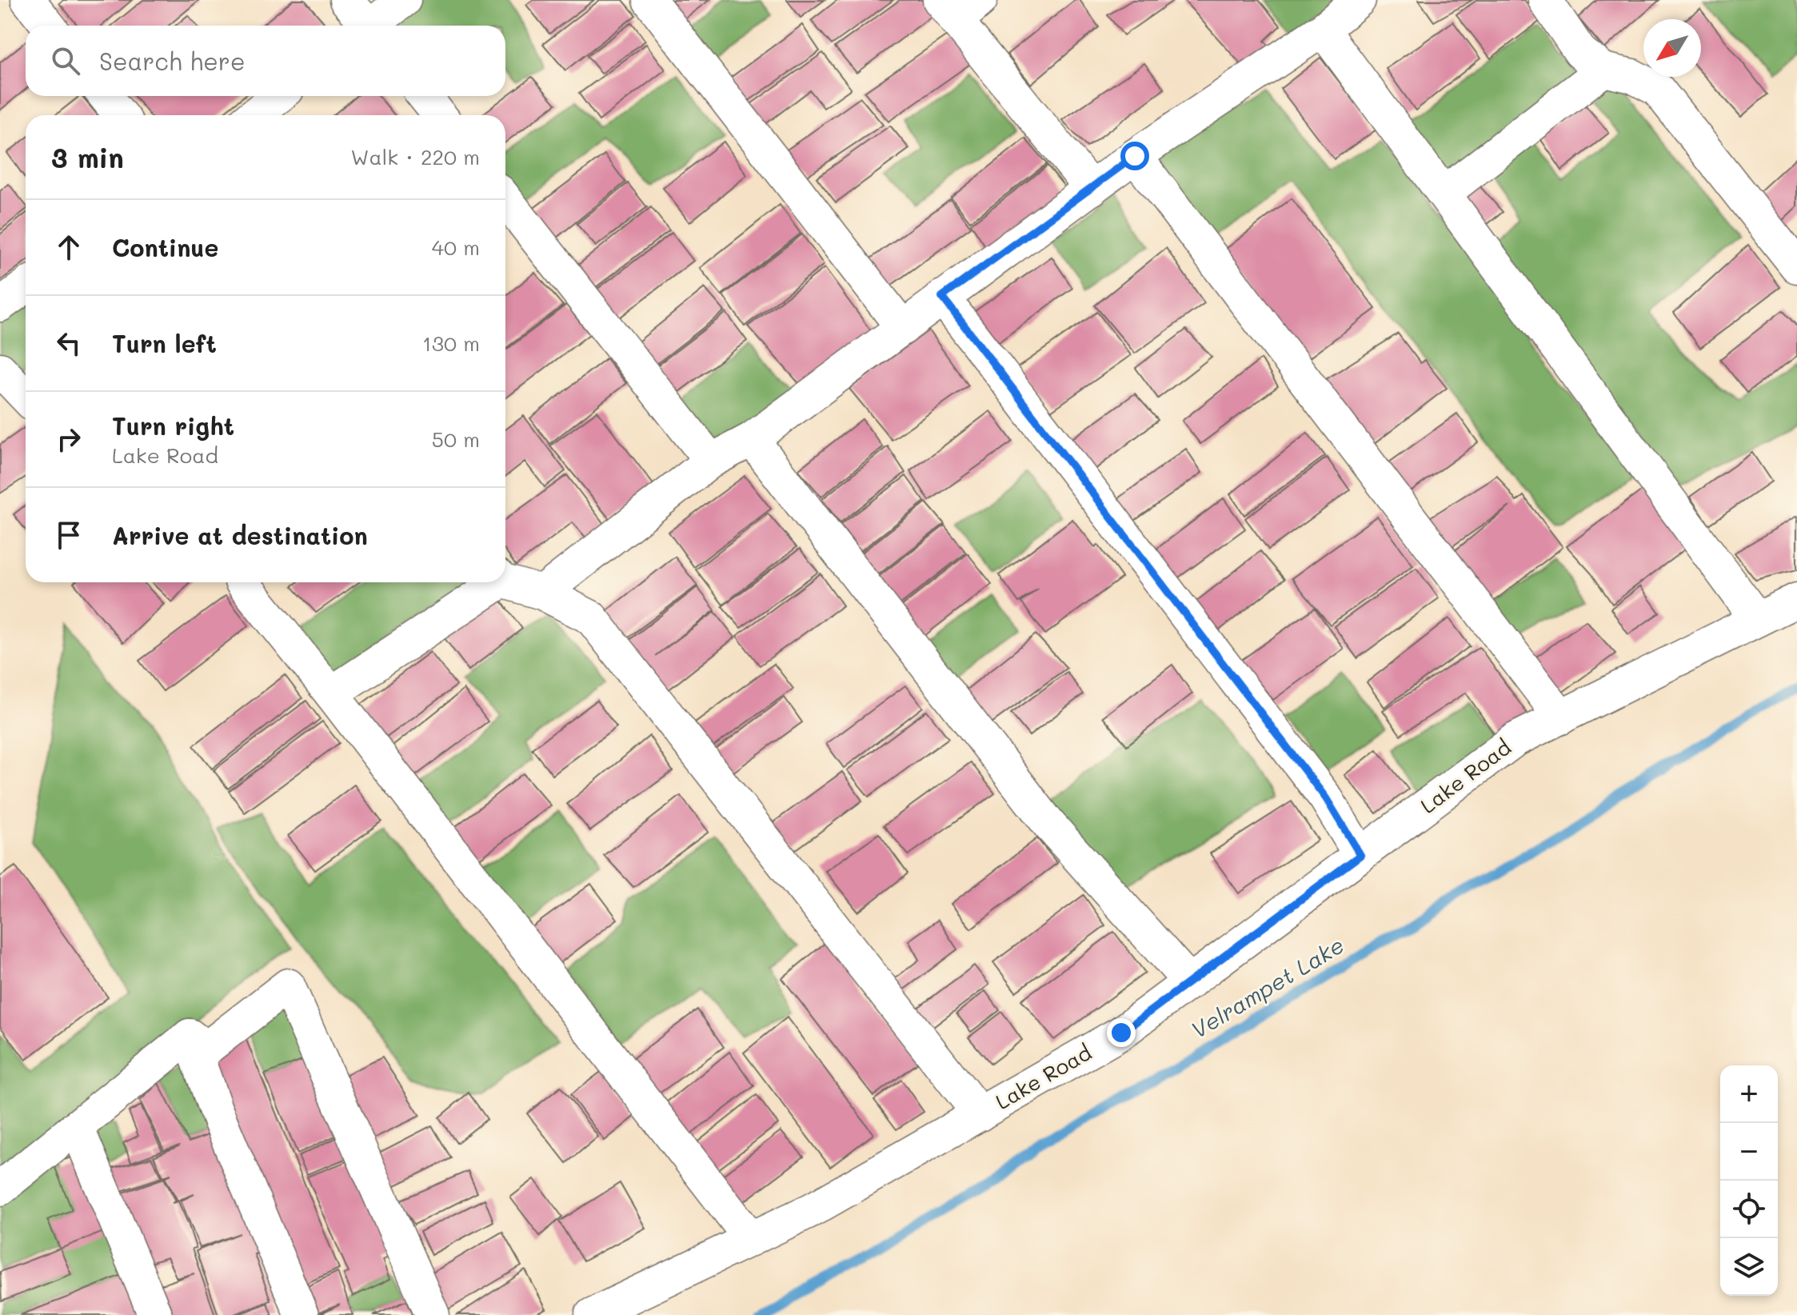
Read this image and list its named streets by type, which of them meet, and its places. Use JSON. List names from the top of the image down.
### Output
{
  "streets": {
    "street": ["Lake Road"]
  },
  "water": ["Velrampet Lake"],
  "north": "bottom left",
  "page": {
    "search": "Search here",
    "heading": ["3 min", "Walk · 220 m"],
    "list": [
      ["Continue", "40 m"],
      ["Turn left", "130 m"],
      ["Turn right", "Lake Road", "50 m"],
      "Arrive at destination"
    ],
    "map_buttons": ["+", "−"]
  }
}
